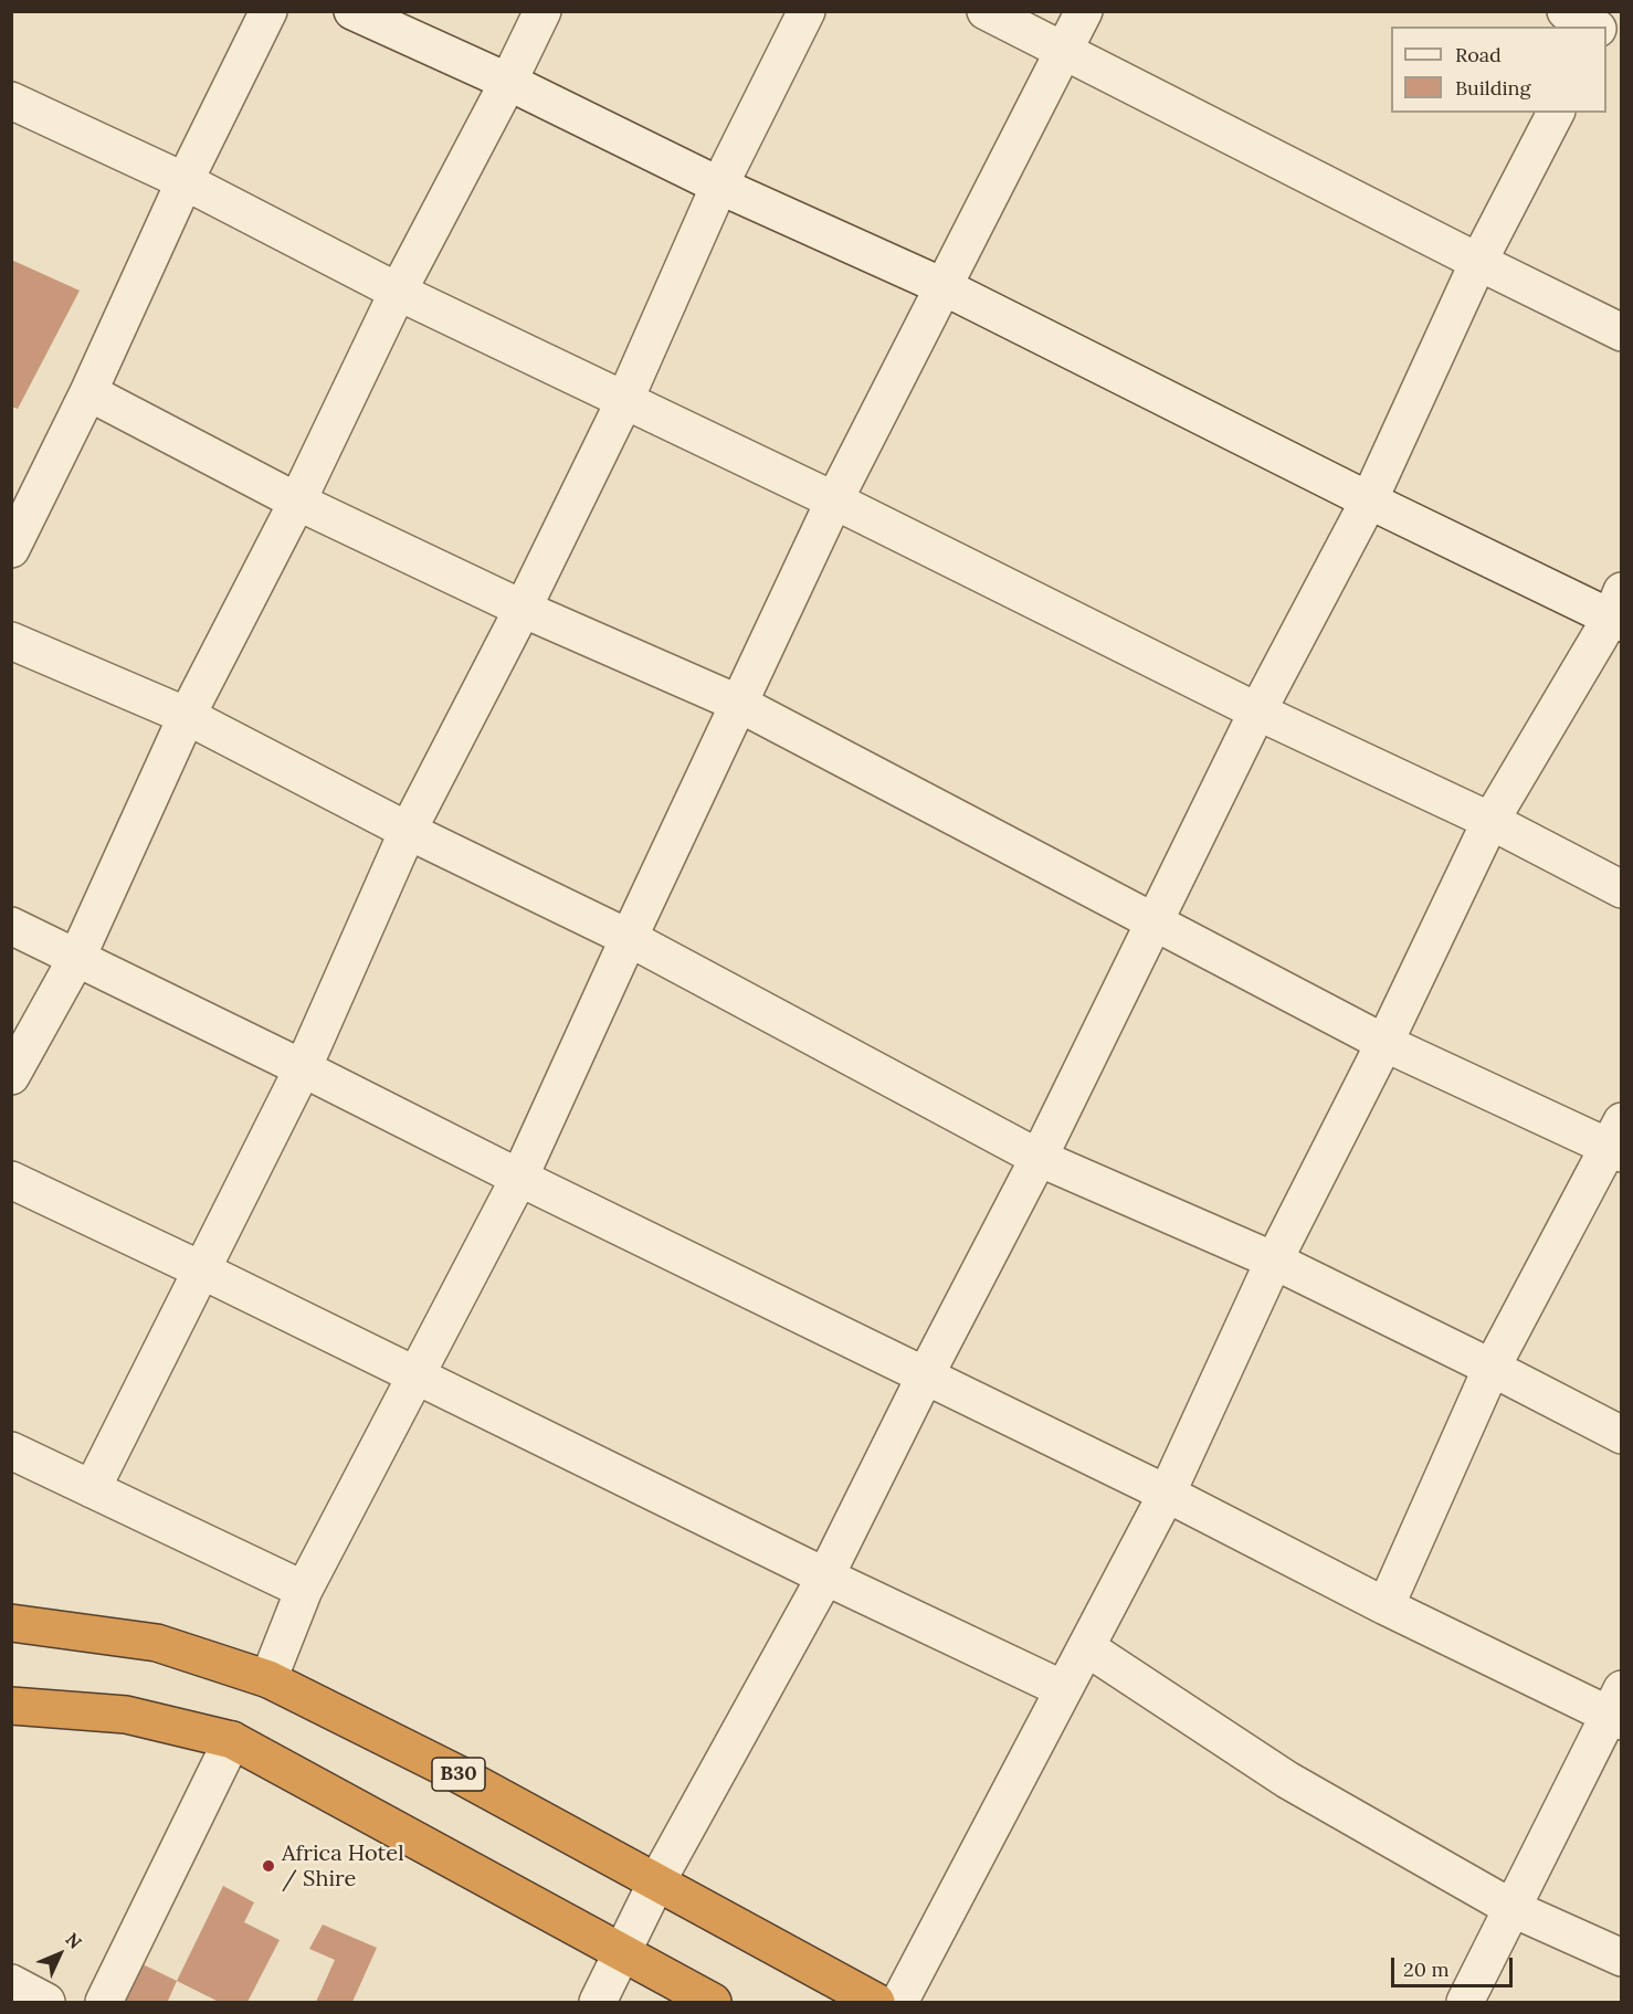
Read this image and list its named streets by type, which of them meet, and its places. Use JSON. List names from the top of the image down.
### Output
{
  "streets": {
    "highway": ["B30"]
  },
  "places": ["Africa Hotel / Shire"],
  "legend": ["Road", "Building"],
  "scale_bar": "20 m",
  "north": "top right"
}
